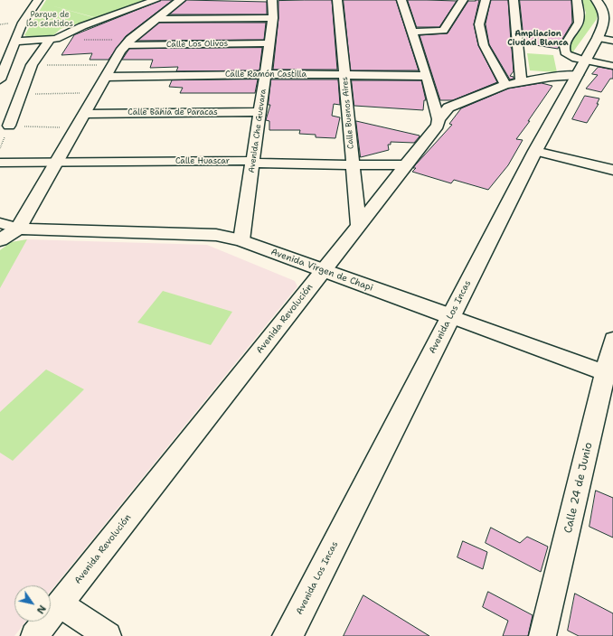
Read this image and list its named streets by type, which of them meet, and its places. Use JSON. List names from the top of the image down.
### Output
{
  "streets": {
    "street": [
      "Calle Los Olivos",
      "Calle Ramón Castilla",
      "Calle Bahía de Paracas",
      "Calle Buenos Aires",
      "Avenida Che Guevara",
      "Calle Huascar",
      "Avenida Virgen de Chapi",
      "Avenida Los Incas",
      "Avenida Revolución",
      "Calle 24 de Junio"
    ]
  },
  "crossings": [
    ["Calle Los Olivos", "Avenida Che Guevara"],
    ["Calle Ramón Castilla", "Calle Buenos Aires"],
    ["Calle Ramón Castilla", "Avenida Che Guevara"],
    ["Calle Bahía de Paracas", "Avenida Che Guevara"],
    ["Calle Buenos Aires", "Calle Huascar"],
    ["Calle Buenos Aires", "Avenida Revolución"],
    ["Avenida Che Guevara", "Calle Huascar"],
    ["Avenida Che Guevara", "Avenida Virgen de Chapi"],
    ["Calle Huascar", "Avenida Revolución"],
    ["Avenida Virgen de Chapi", "Avenida Los Incas"],
    ["Avenida Virgen de Chapi", "Avenida Revolución"],
    ["Avenida Virgen de Chapi", "Calle 24 de Junio"],
    ["Avenida Los Incas", "Avenida Revolución"]
  ],
  "districts": ["Ampliacion Ciudad Blanca"],
  "parks": ["Parque de los sentidos"],
  "north": "bottom right"
}
